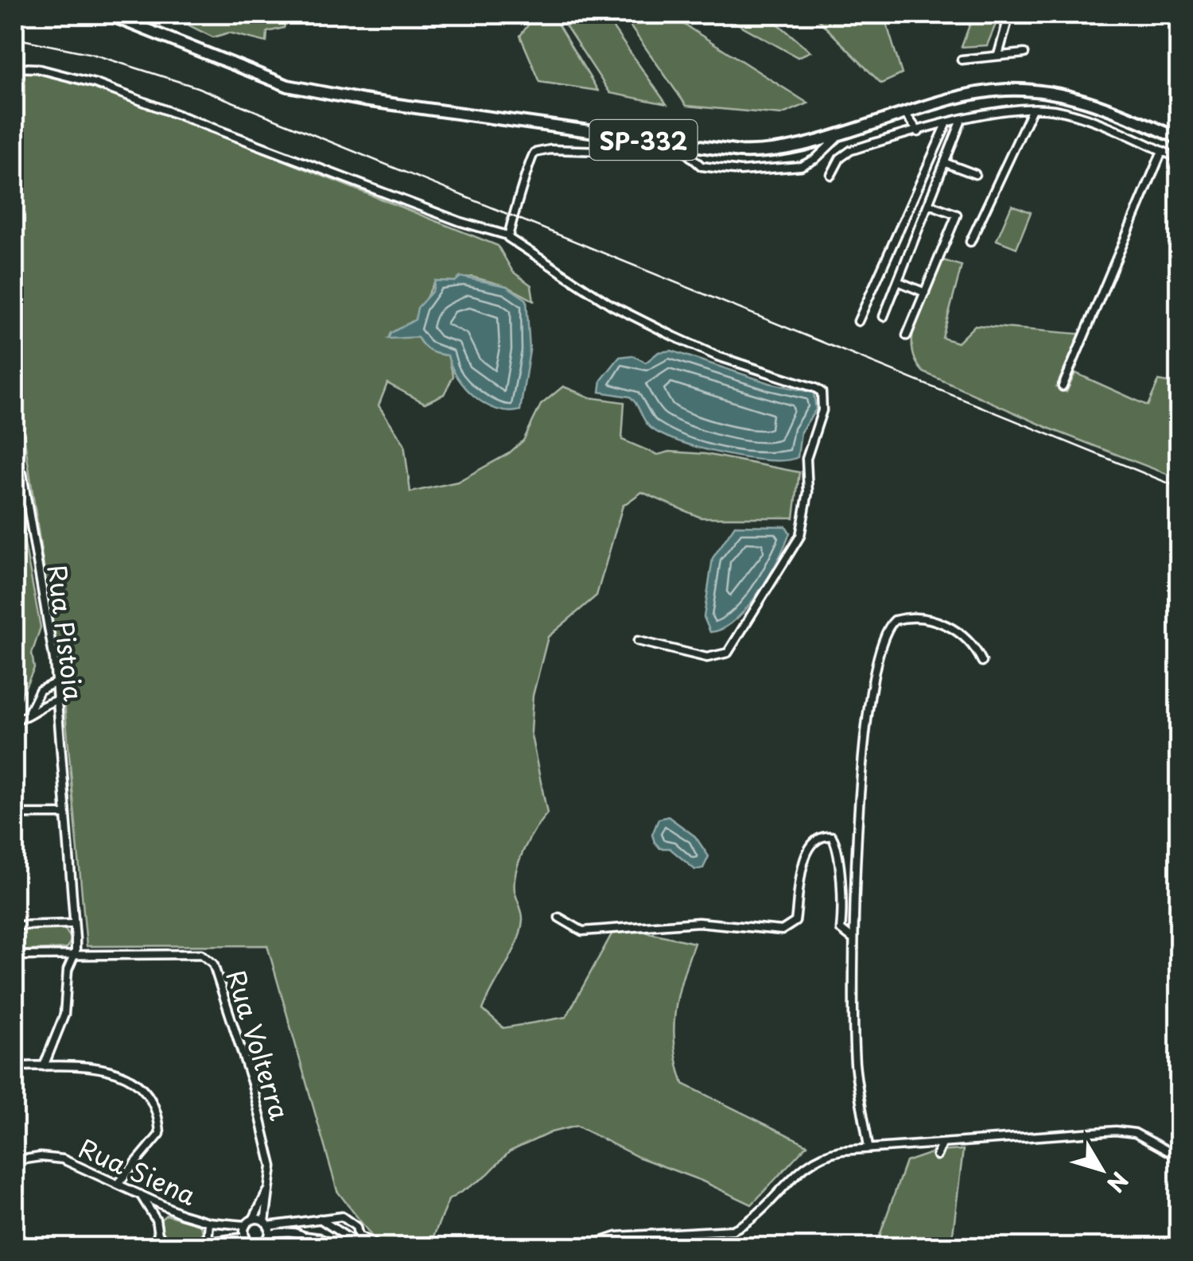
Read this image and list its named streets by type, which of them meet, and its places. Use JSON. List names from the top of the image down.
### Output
{
  "streets": {
    "main road": ["SP-332"],
    "street": ["Rua Pistoia", "Rua Volterra", "Rua Siena"]
  },
  "crossings": [
    ["Rua Pistoia", "Rua Volterra"]
  ],
  "north": "bottom right"
}
